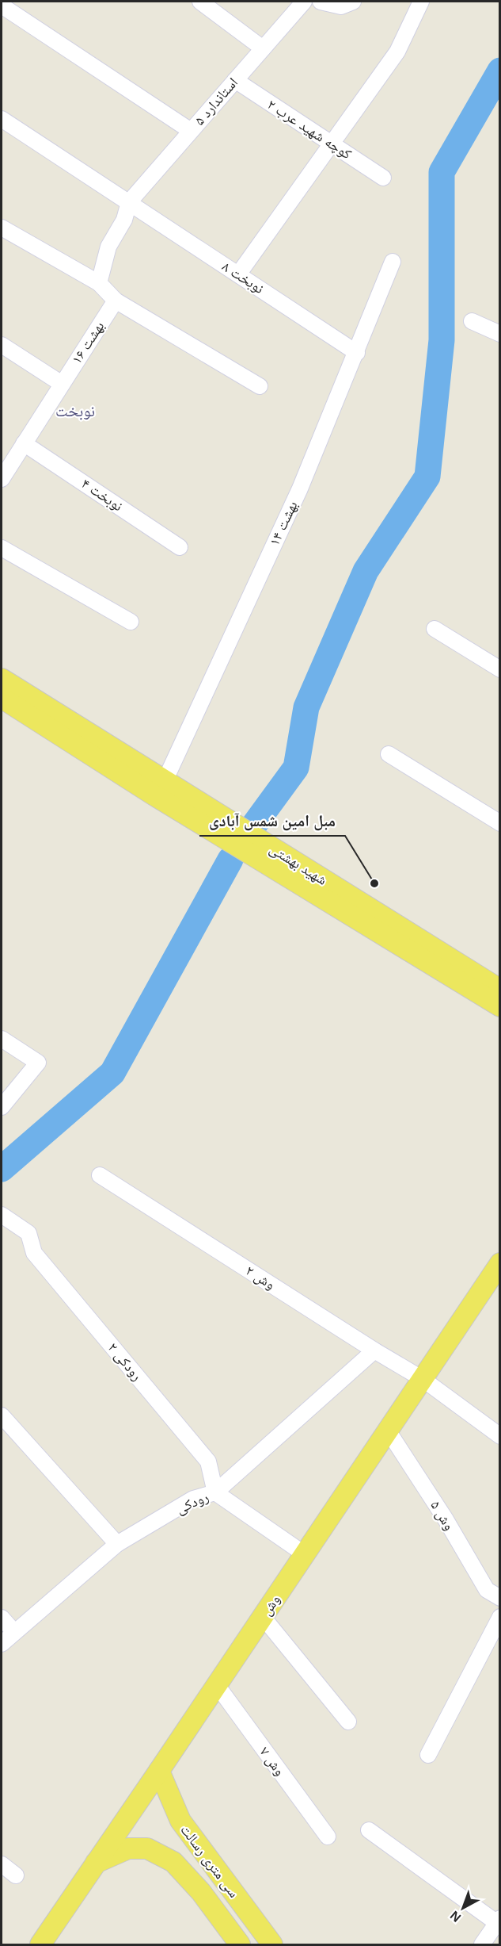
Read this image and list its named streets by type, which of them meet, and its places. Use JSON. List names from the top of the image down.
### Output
{
  "streets": {
    "main road": ["شهید بهشتی", "وش", "سی متری رسالت"],
    "street": [
      "۵ استاندارد",
      "کوچه شهید عرب ۲",
      "۸ نوبخت",
      "۱۶ بهشت",
      "۴ نوبخت",
      "بهشت ۱۴",
      "وش ۲",
      "رودکی ۲",
      "رودکی",
      "وش ۵",
      "وش ۷"
    ]
  },
  "crossings": [
    ["۵ استاندارد", "کوچه شهید عرب ۲"],
    ["۵ استاندارد", "۸ نوبخت"],
    ["۸ نوبخت", "بهشت ۱۴"],
    ["۱۶ بهشت", "۴ نوبخت"],
    ["بهشت ۱۴", "شهید بهشتی"],
    ["وش ۲", "رودکی"],
    ["وش ۲", "وش"],
    ["رودکی ۲", "رودکی"],
    ["وش ۵", "وش"],
    ["وش", "وش ۷"],
    ["وش", "سی متری رسالت"]
  ],
  "districts": ["نوبخت"],
  "places": ["مبل امین شمس آبادی"],
  "north": "bottom left"
}
